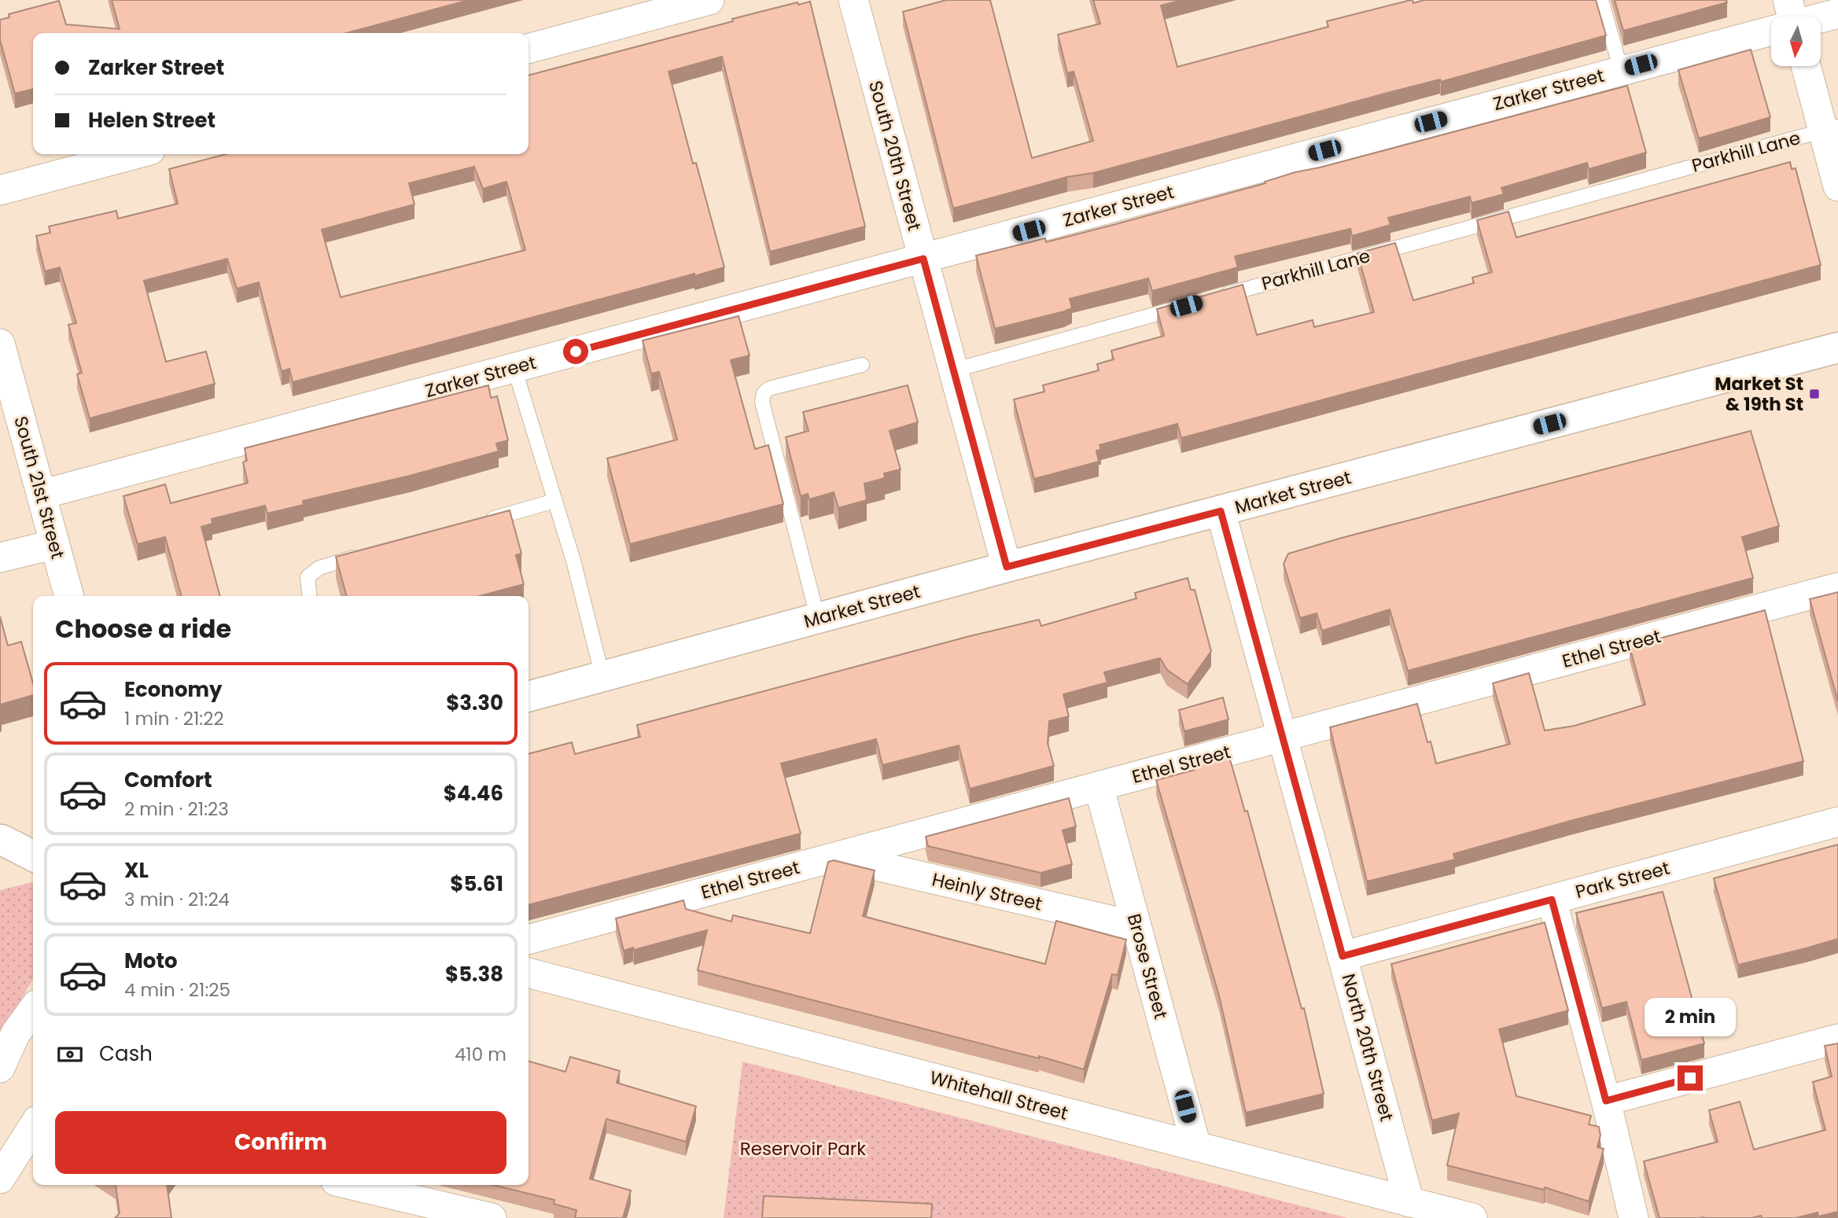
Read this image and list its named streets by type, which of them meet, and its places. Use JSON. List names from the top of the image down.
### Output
{
  "streets": {
    "main road": ["Market Street"],
    "street": [
      "Zarker Street",
      "South 20th Street",
      "South 21st Street",
      "Ethel Street",
      "Park Street",
      "Heinly Street",
      "Brose Street",
      "North 20th Street",
      "Whitehall Street"
    ],
    "lane": ["Parkhill Lane"]
  },
  "crossings": [
    ["Zarker Street", "South 20th Street"],
    ["Zarker Street", "South 21st Street"],
    ["South 20th Street", "Market Street"],
    ["Market Street", "North 20th Street"],
    ["Ethel Street", "Heinly Street"],
    ["Ethel Street", "Brose Street"],
    ["Ethel Street", "North 20th Street"],
    ["Park Street", "North 20th Street"],
    ["Heinly Street", "Brose Street"],
    ["Brose Street", "Whitehall Street"],
    ["North 20th Street", "Whitehall Street"]
  ],
  "parks": ["Reservoir Park"],
  "places": {
    "transit": ["Market St & 19th St"]
  },
  "north": "bottom",
  "page": {
    "banner": ["Zarker Street", "Helen Street"],
    "heading": "Choose a ride",
    "list": [
      {
        "name": "Economy",
        "note": "1 min · 21:22",
        "value": "$3.30"
      },
      {
        "name": "Comfort",
        "note": "2 min · 21:23",
        "value": "$4.46"
      },
      {
        "name": "XL",
        "note": "3 min · 21:24",
        "value": "$5.61"
      },
      {
        "name": "Moto",
        "note": "4 min · 21:25",
        "value": "$5.38"
      }
    ],
    "bubble": "2 min",
    "pay": ["Cash", "410 m"],
    "buttons": "Confirm"
  }
}
